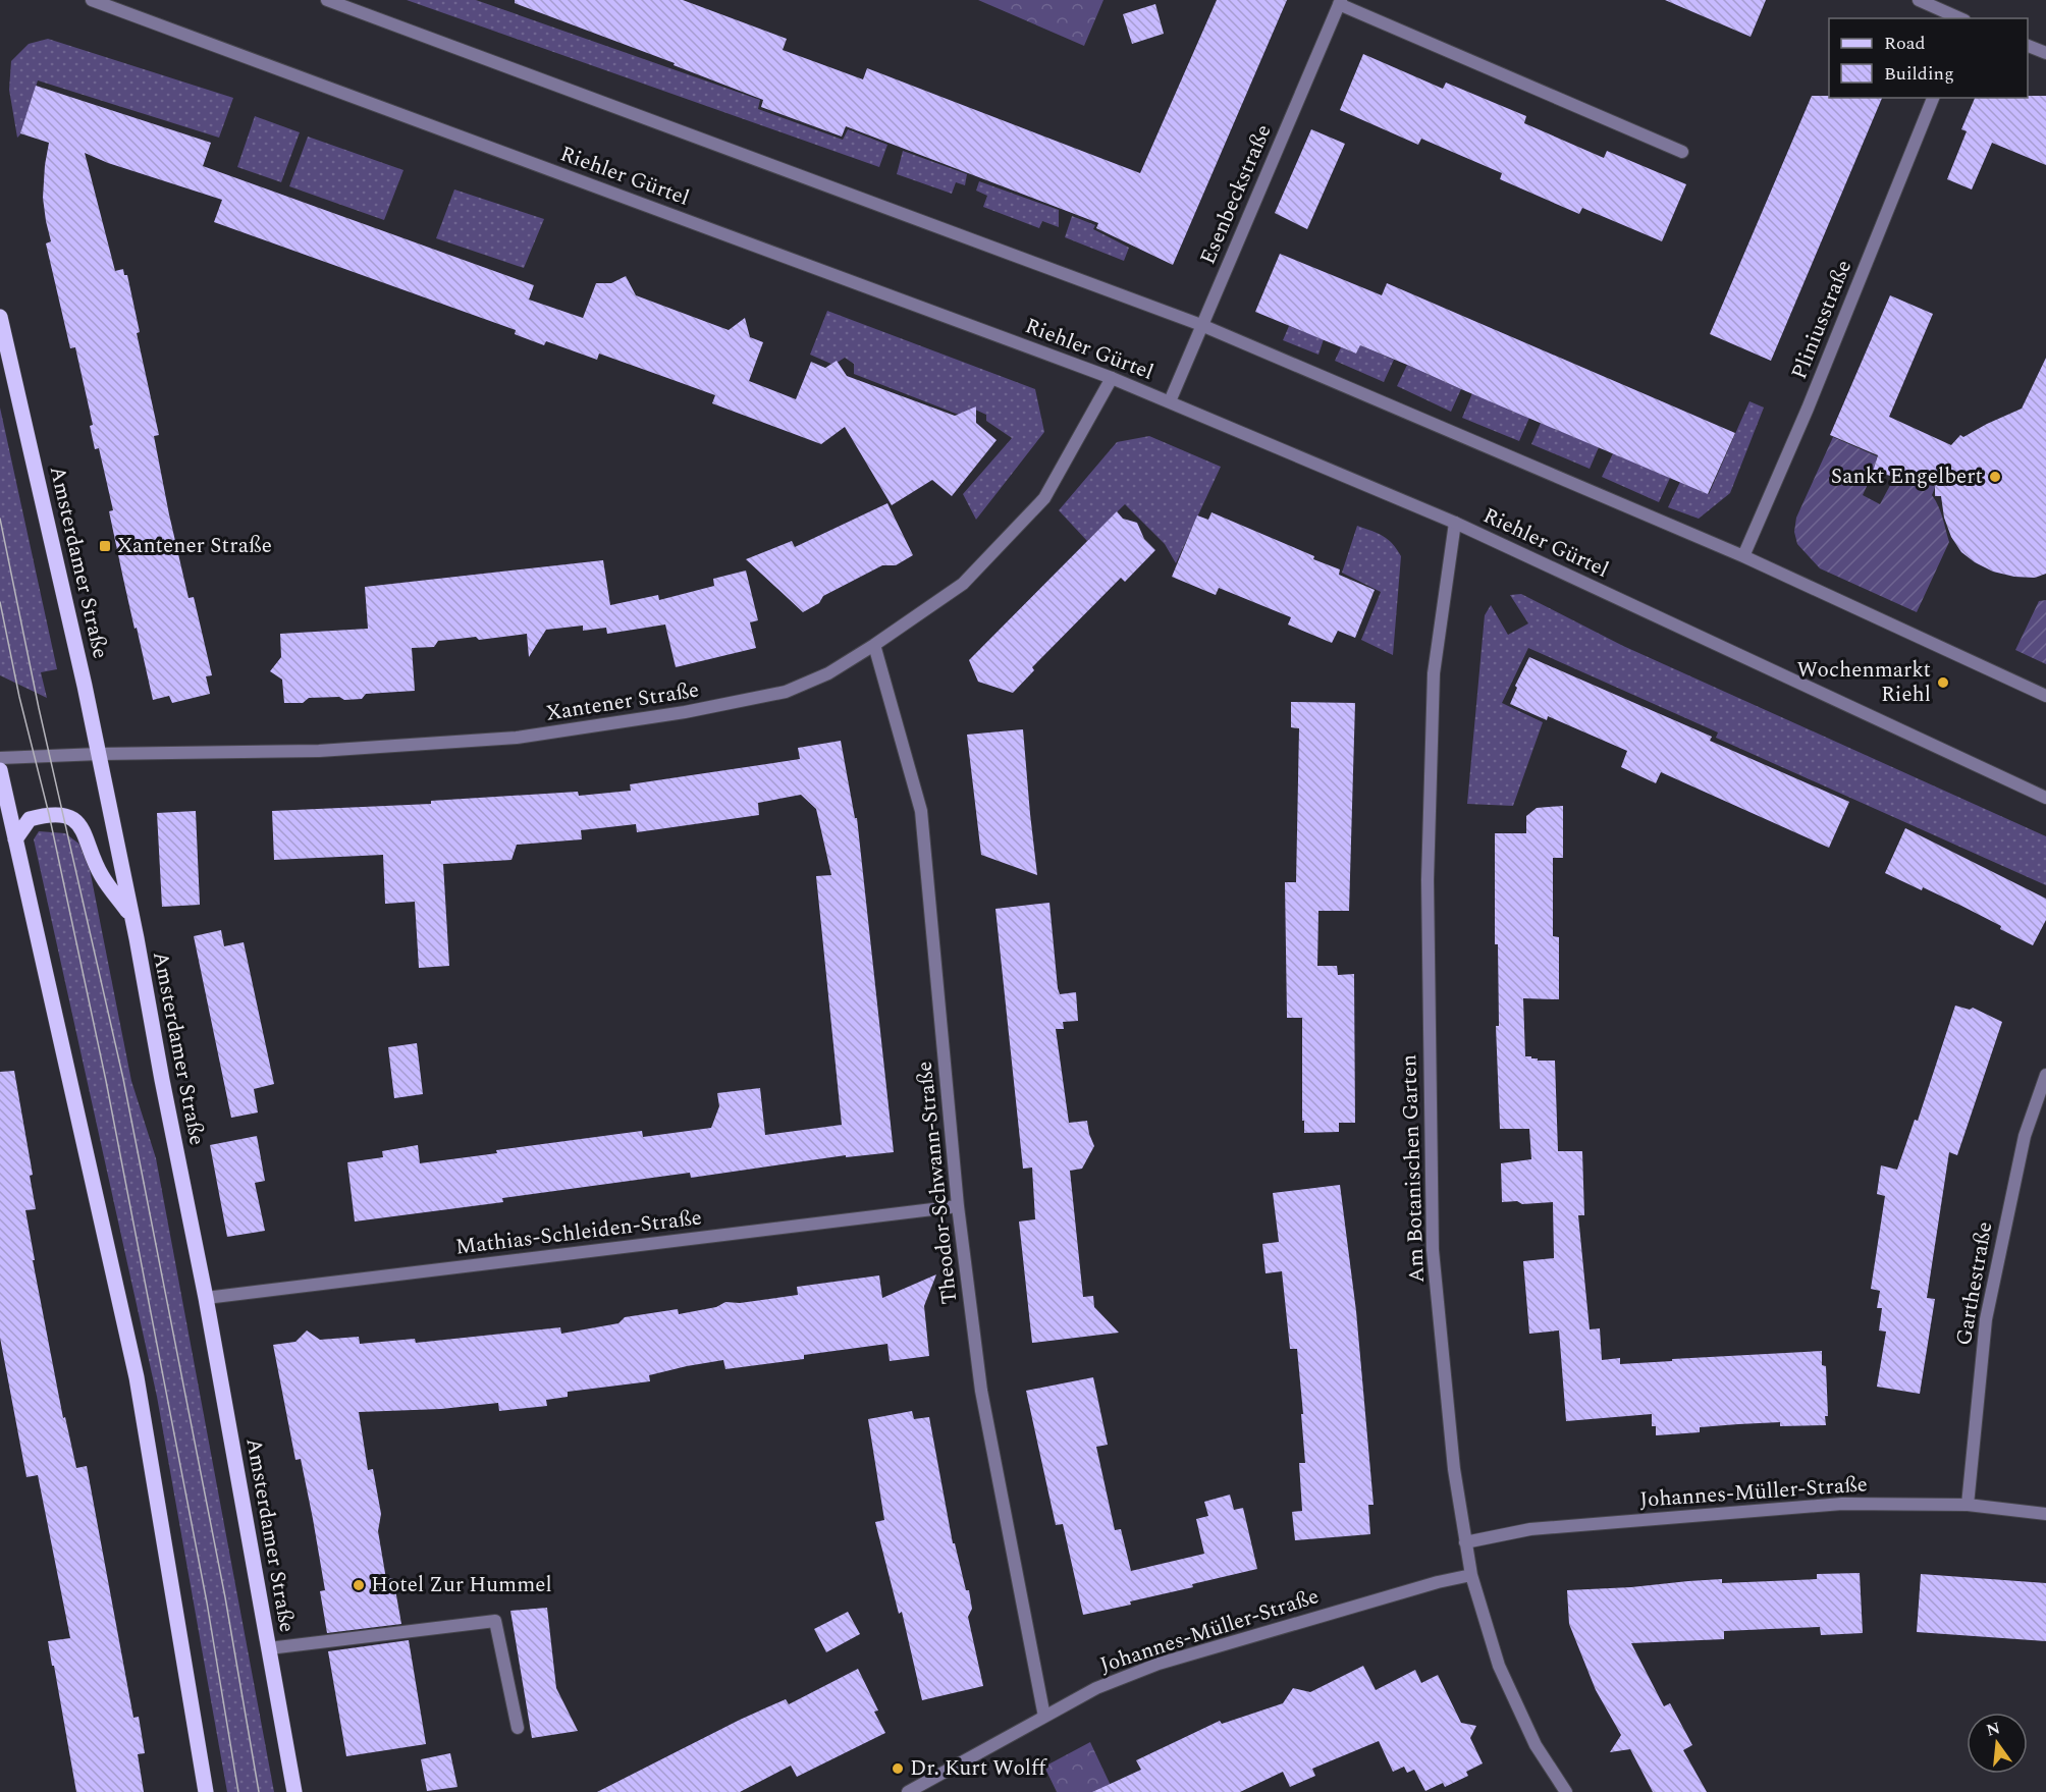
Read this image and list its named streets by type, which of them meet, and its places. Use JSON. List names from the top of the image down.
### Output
{
  "streets": {
    "main road": ["Amsterdamer Straße"],
    "street": [
      "Riehler Gürtel",
      "Esenbeckstraße",
      "Pliniusstraße",
      "Xantener Straße",
      "Am Botanischen Garten",
      "Theodor-Schwann-Straße",
      "Mathias-Schleiden-Straße",
      "Garthestraße",
      "Johannes-Müller-Straße"
    ]
  },
  "crossings": [
    ["Riehler Gürtel", "Esenbeckstraße"],
    ["Riehler Gürtel", "Xantener Straße"],
    ["Riehler Gürtel", "Am Botanischen Garten"],
    ["Amsterdamer Straße", "Xantener Straße"],
    ["Amsterdamer Straße", "Mathias-Schleiden-Straße"],
    ["Xantener Straße", "Theodor-Schwann-Straße"],
    ["Am Botanischen Garten", "Johannes-Müller-Straße"],
    ["Theodor-Schwann-Straße", "Mathias-Schleiden-Straße"],
    ["Theodor-Schwann-Straße", "Johannes-Müller-Straße"],
    ["Garthestraße", "Johannes-Müller-Straße"]
  ],
  "places": {
    "other": [
      "Sankt Engelbert",
      "Wochenmarkt Riehl",
      "Hotel Zur Hummel",
      "Dr. Kurt Wolff"
    ],
    "transit": ["Xantener Straße"]
  },
  "legend": ["Road", "Building"],
  "north": "top"
}
